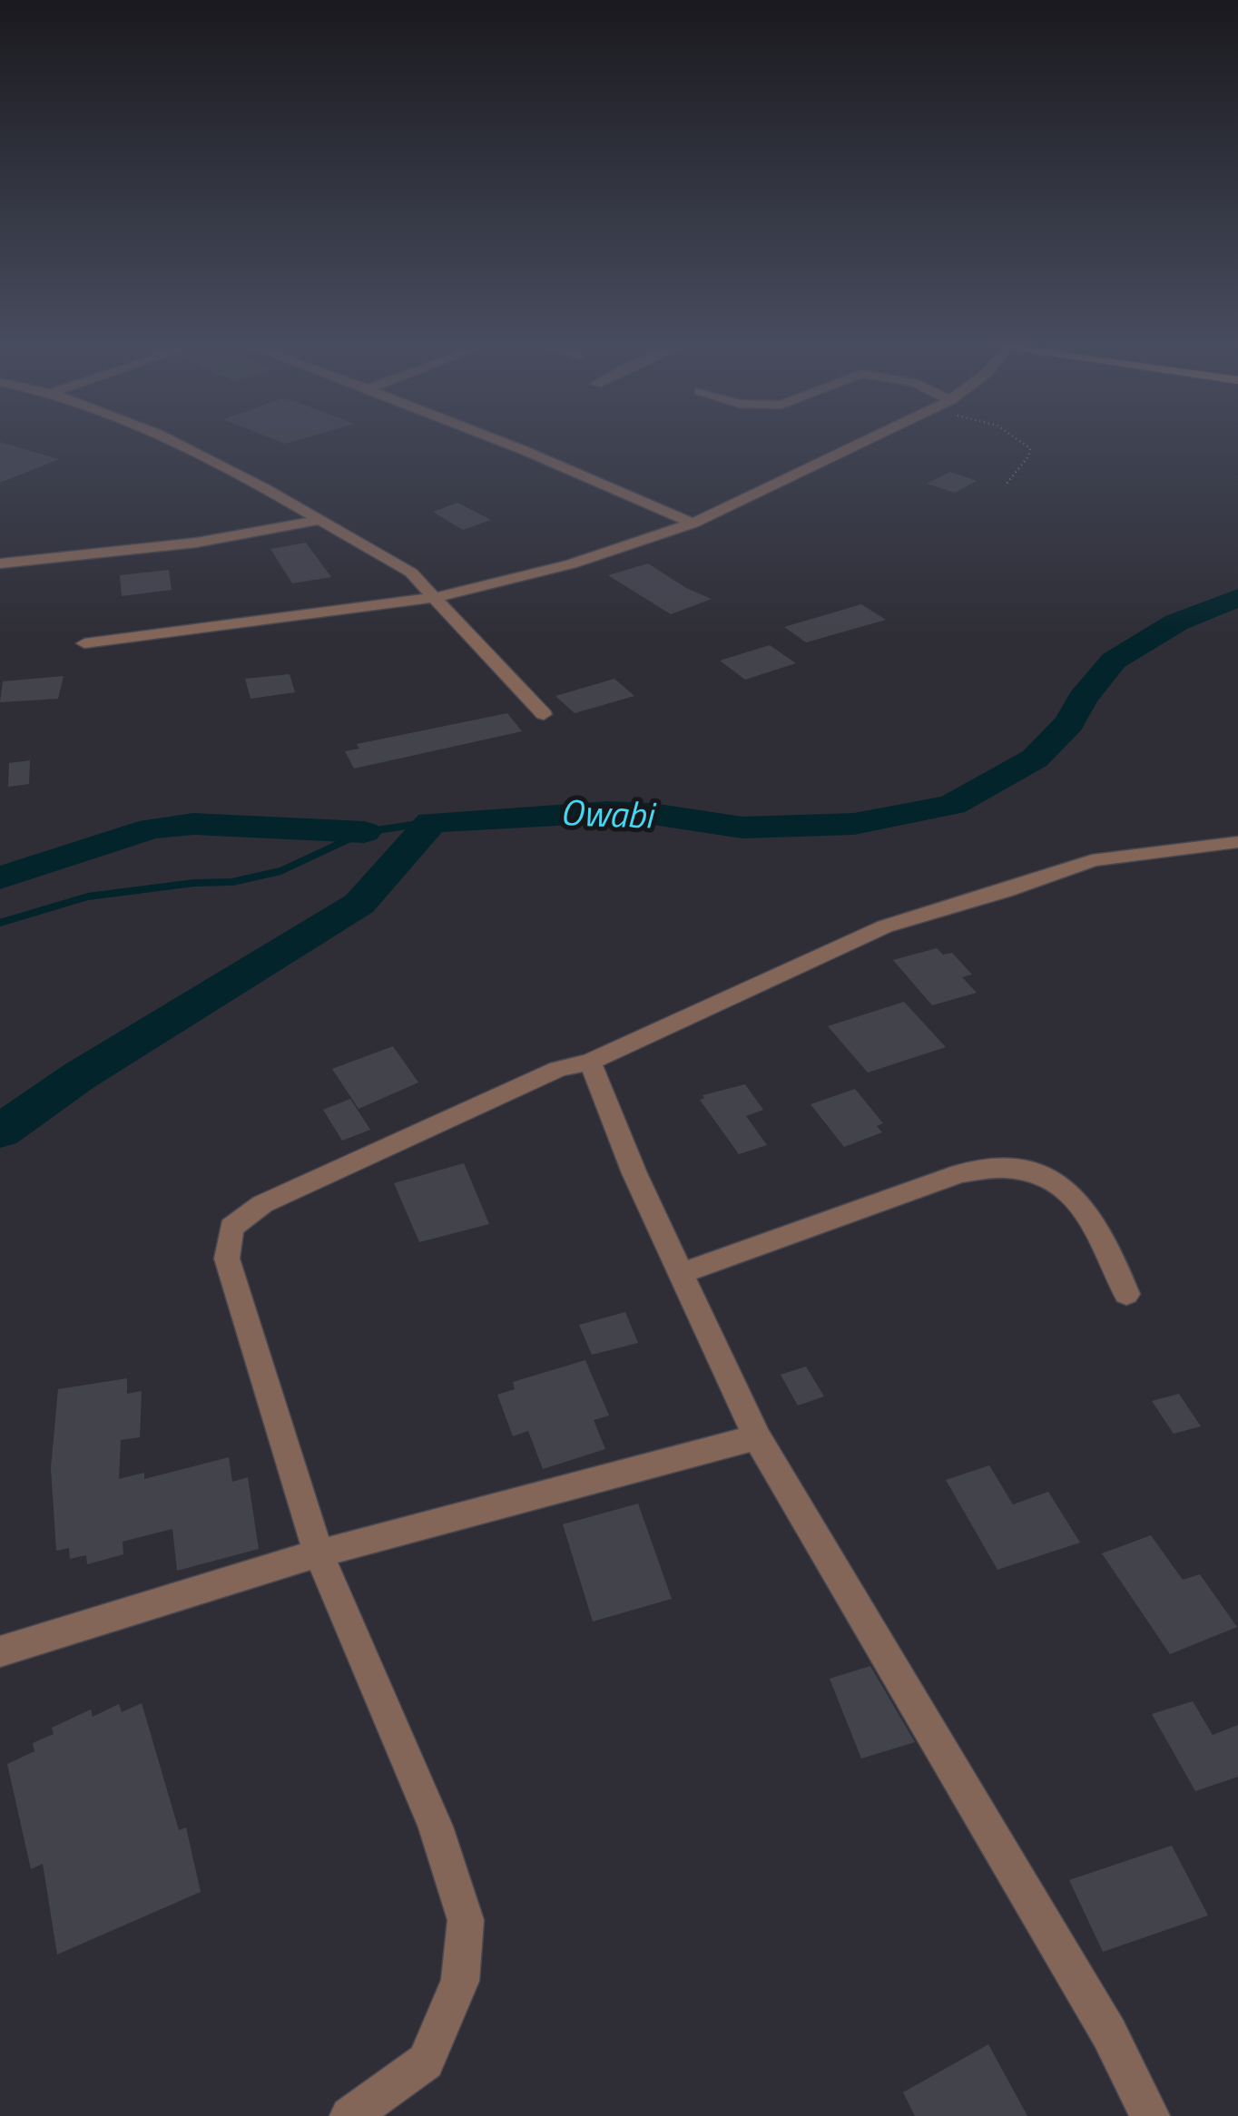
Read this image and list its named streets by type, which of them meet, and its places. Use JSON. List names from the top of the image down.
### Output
{
  "water": ["Owabi"]
}
